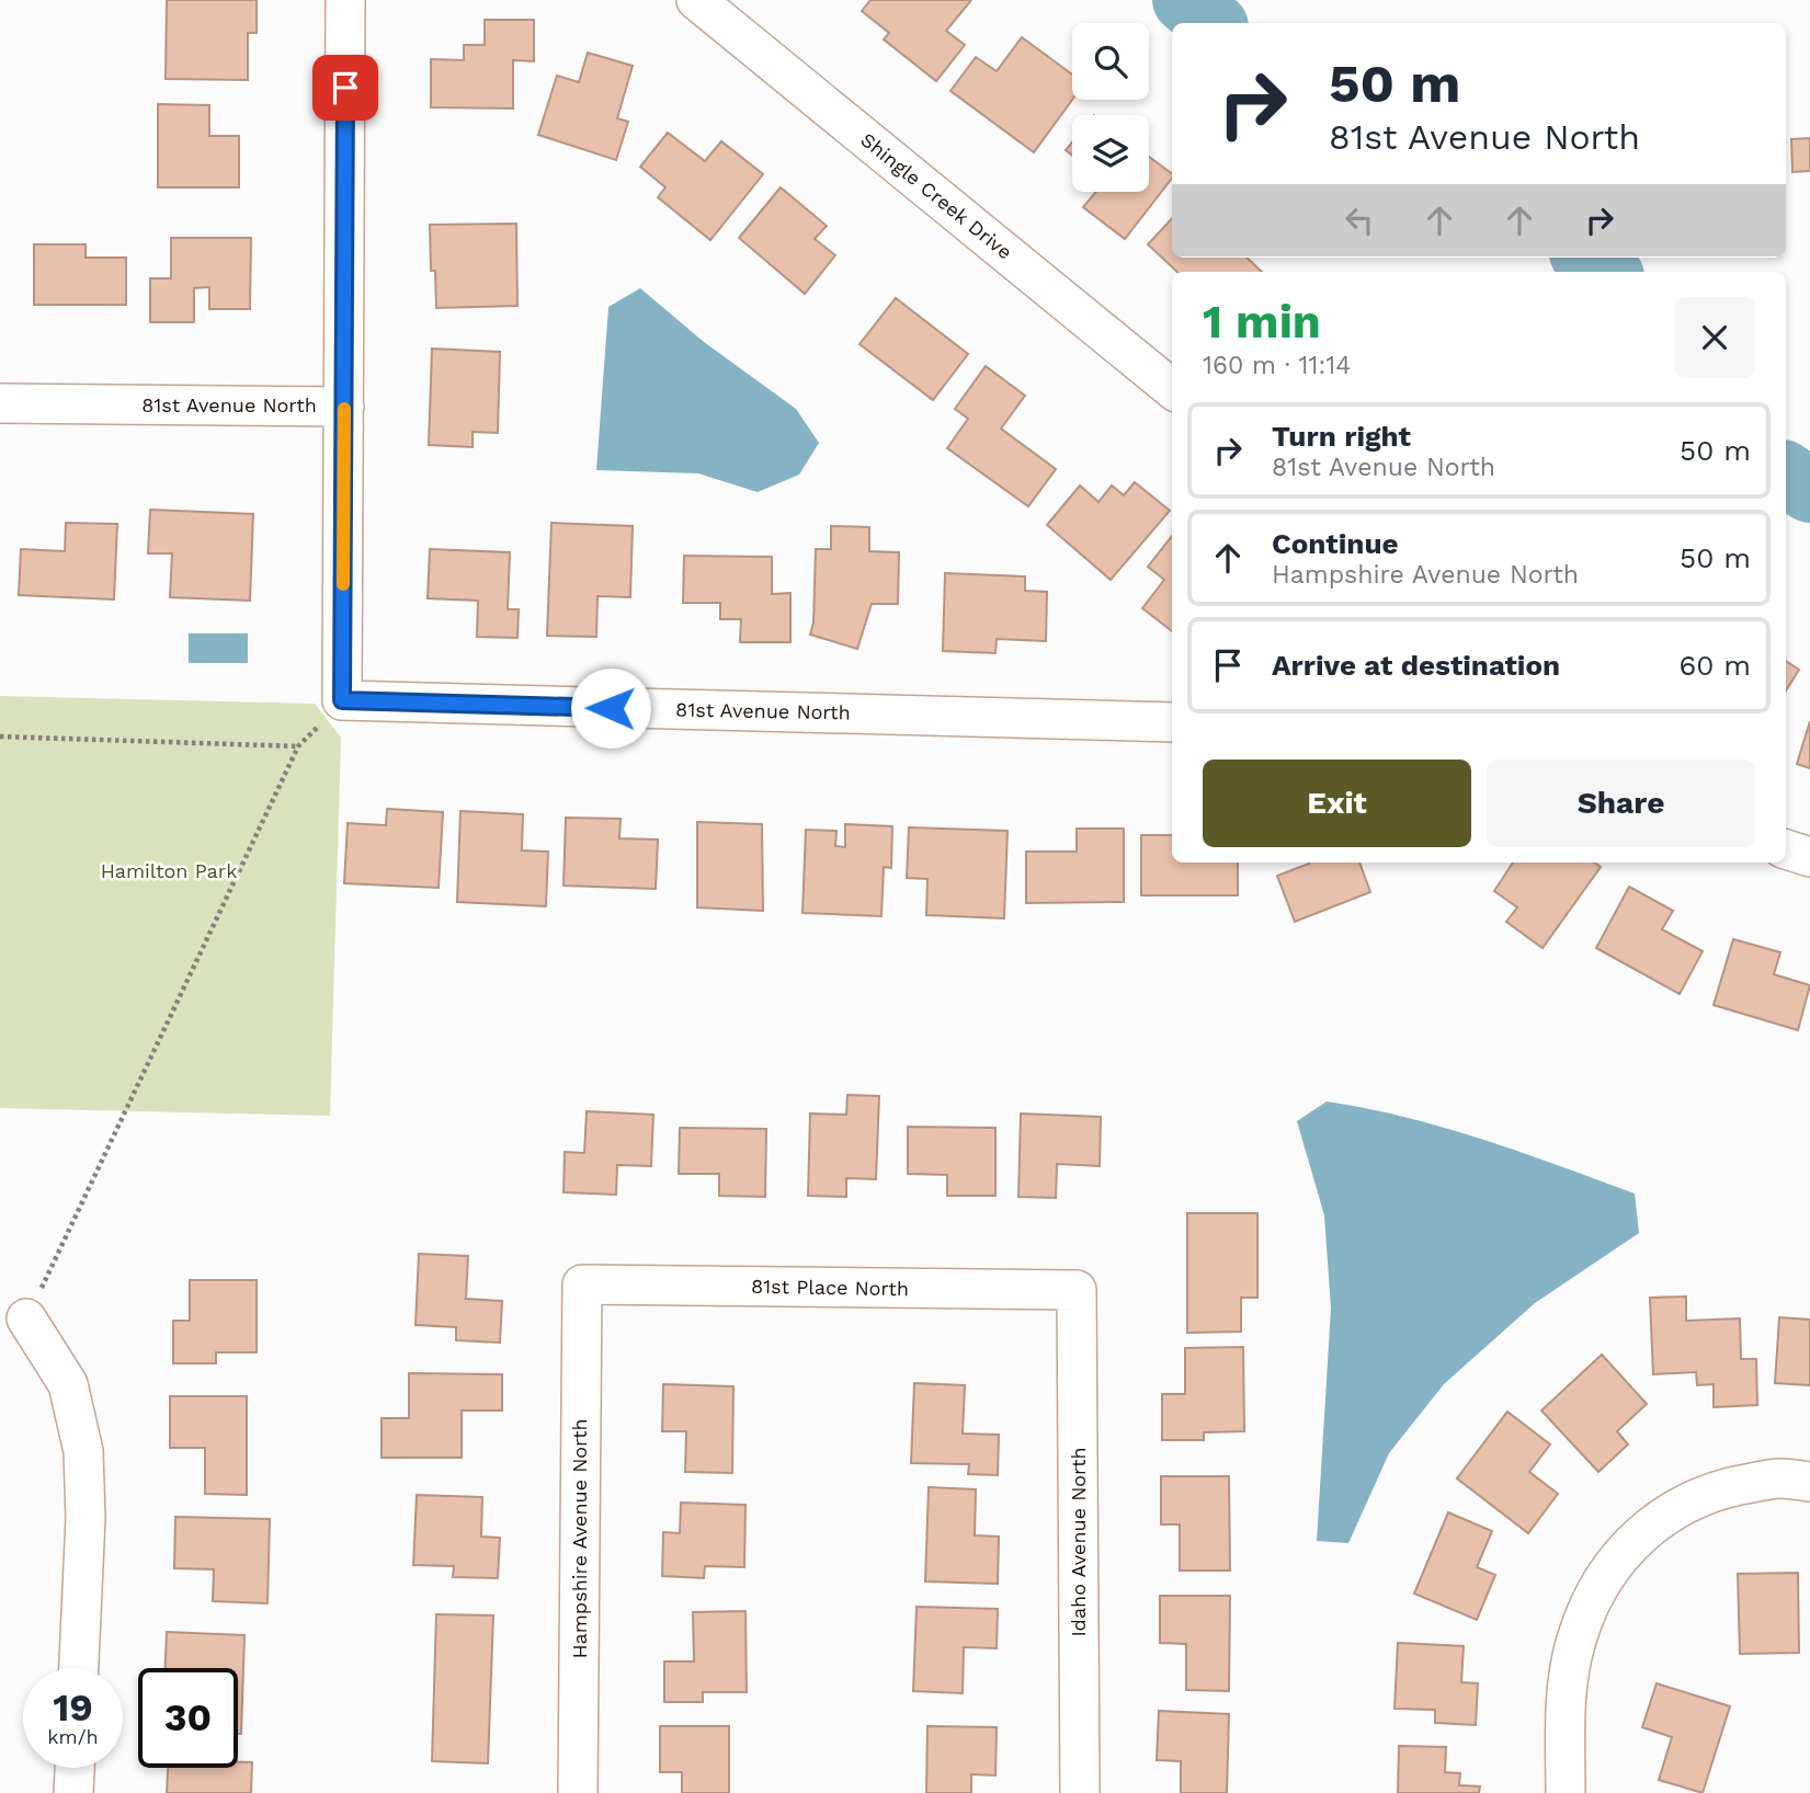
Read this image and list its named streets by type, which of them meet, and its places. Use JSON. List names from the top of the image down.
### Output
{
  "streets": {
    "street": [
      "Shingle Creek Drive",
      "81st Avenue North",
      "81st Place North",
      "Hampshire Avenue North",
      "Idaho Avenue North"
    ]
  },
  "crossings": [
    ["81st Place North", "Hampshire Avenue North"],
    ["81st Place North", "Idaho Avenue North"]
  ],
  "parks": ["Hamilton Park"],
  "page": {
    "turn": ["50 m", "81st Avenue North"],
    "heading": ["1 min", "160 m · 11:14"],
    "list": [
      {
        "name": "Turn right",
        "note": "81st Avenue North",
        "value": "50 m"
      },
      {
        "name": "Continue",
        "note": "Hampshire Avenue North",
        "value": "50 m"
      },
      {
        "name": "Arrive at destination",
        "value": "60 m"
      }
    ],
    "buttons": ["Exit", "Share"],
    "speed": "19 km/h",
    "limit": "30"
  }
}
